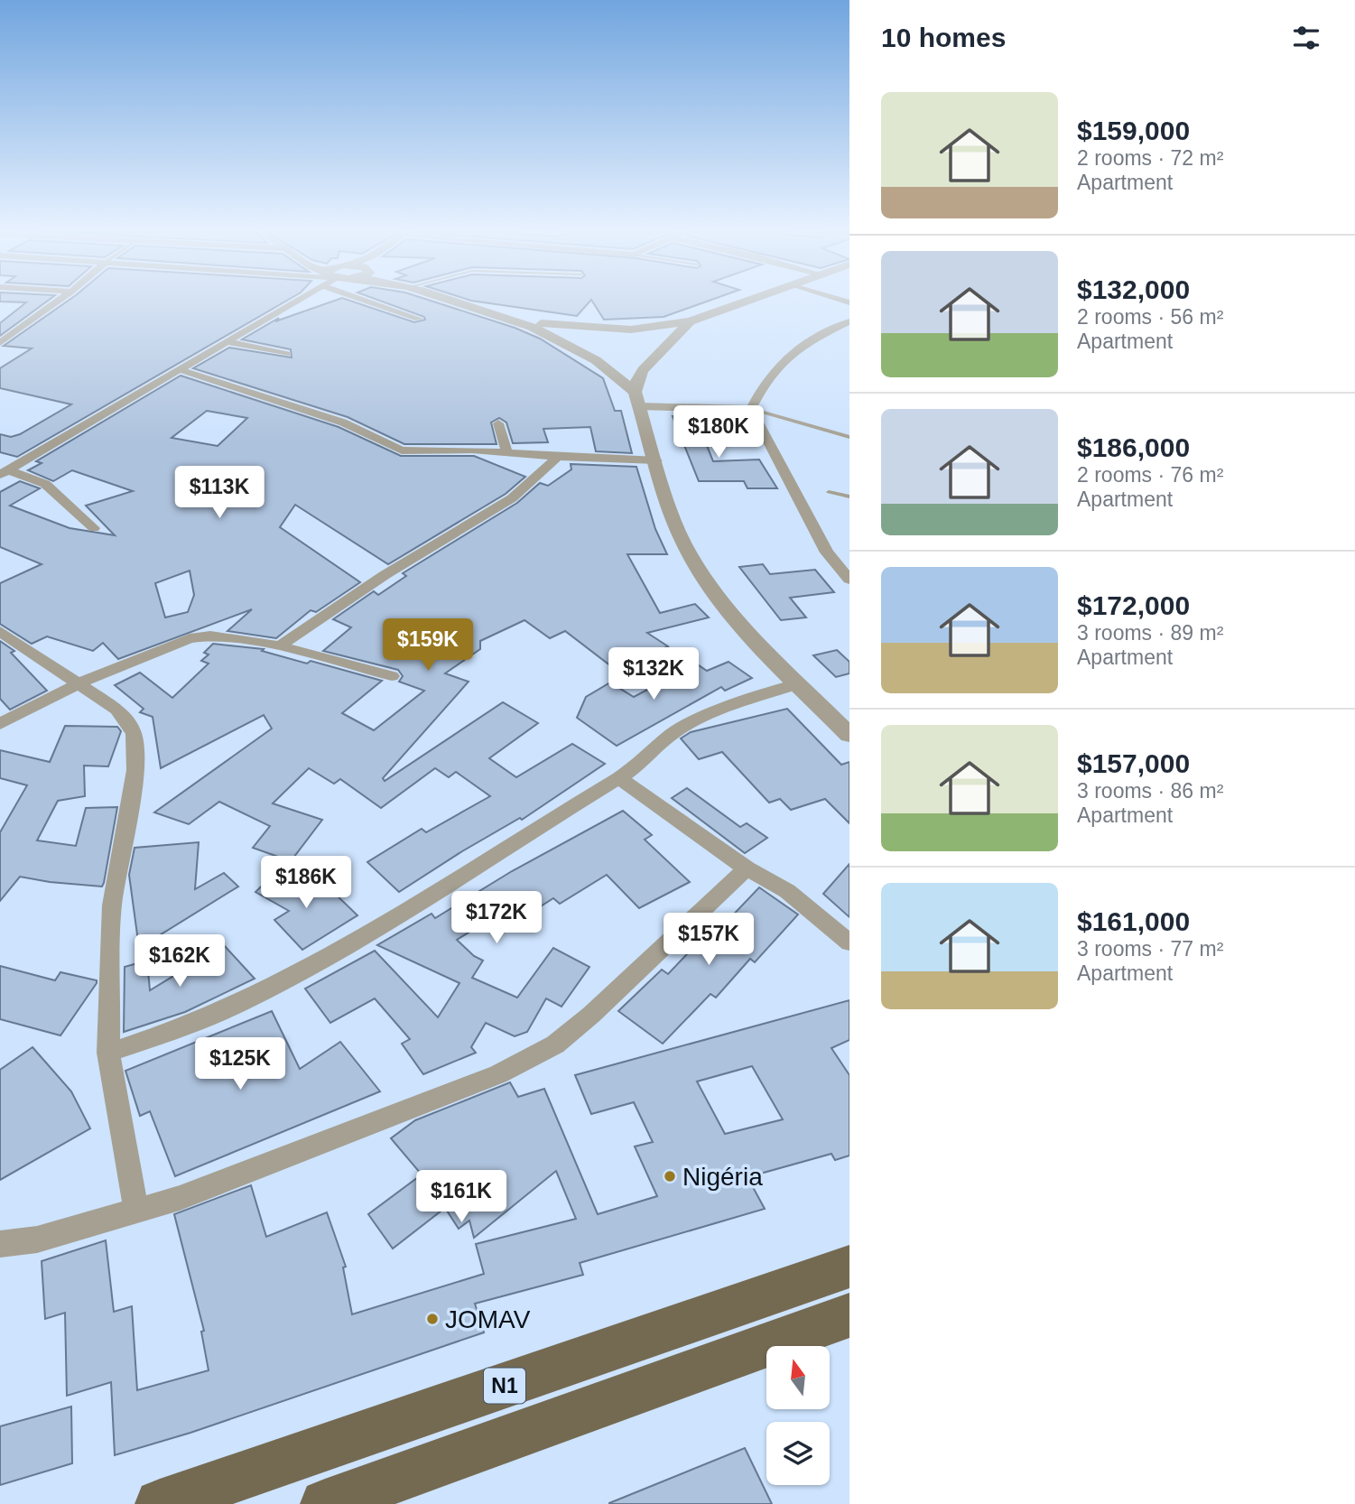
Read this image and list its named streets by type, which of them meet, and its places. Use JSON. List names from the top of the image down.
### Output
{
  "streets": {
    "main road": ["N1"]
  },
  "places": ["Nigéria", "JOMAV"],
  "north": "top",
  "page": {
    "heading": "10 homes",
    "list": [
      {
        "name": "$159,000",
        "note": "2 rooms · 72 m² · Apartment"
      },
      {
        "name": "$132,000",
        "note": "2 rooms · 56 m² · Apartment"
      },
      {
        "name": "$186,000",
        "note": "2 rooms · 76 m² · Apartment"
      },
      {
        "name": "$172,000",
        "note": "3 rooms · 89 m² · Apartment"
      },
      {
        "name": "$157,000",
        "note": "3 rooms · 86 m² · Apartment"
      },
      {
        "name": "$161,000",
        "note": "3 rooms · 77 m² · Apartment"
      }
    ],
    "price": [
      "$180K",
      "$113K",
      "$159K",
      "$132K",
      "$186K",
      "$172K",
      "$157K",
      "$162K",
      "$125K",
      "$161K"
    ]
  }
}
